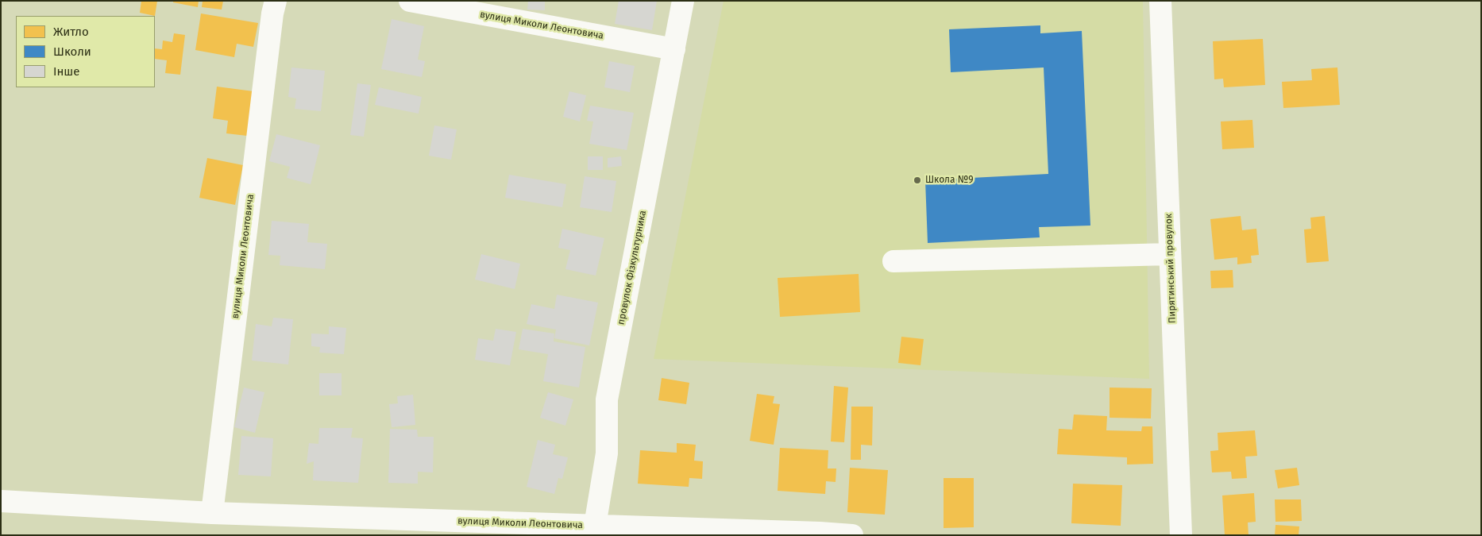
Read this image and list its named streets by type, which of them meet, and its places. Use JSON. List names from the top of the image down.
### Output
{
  "streets": {
    "street": ["вулиця Миколи Леонтовича", "провулок Фізкультурника", "Пирятинський провулок"]
  },
  "crossings": [
    ["вулиця Миколи Леонтовича", "провулок Фізкультурника"]
  ],
  "places": ["Школа №9"],
  "legend": ["Житло", "Школи", "Інше"]
}
